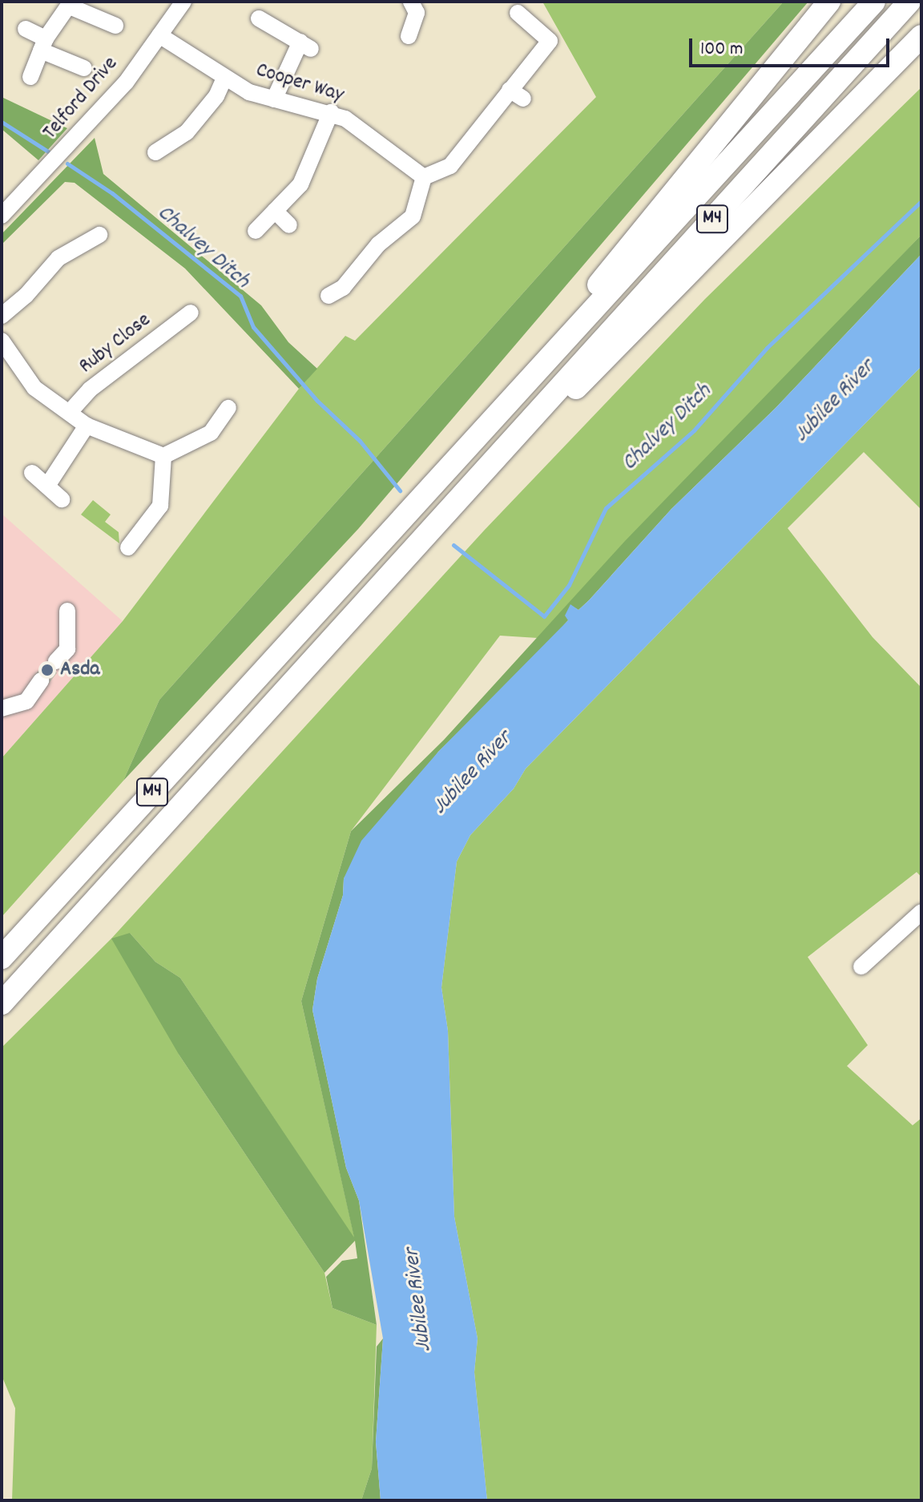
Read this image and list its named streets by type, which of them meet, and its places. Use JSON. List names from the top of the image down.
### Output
{
  "streets": {
    "highway": ["M4"],
    "street": ["Cooper Way", "Telford Drive", "Ruby Close"]
  },
  "crossings": [
    ["Cooper Way", "Telford Drive"]
  ],
  "water": ["Chalvey Ditch", "Jubilee River"],
  "places": ["Asda"],
  "scale_bar": "100 m"
}
